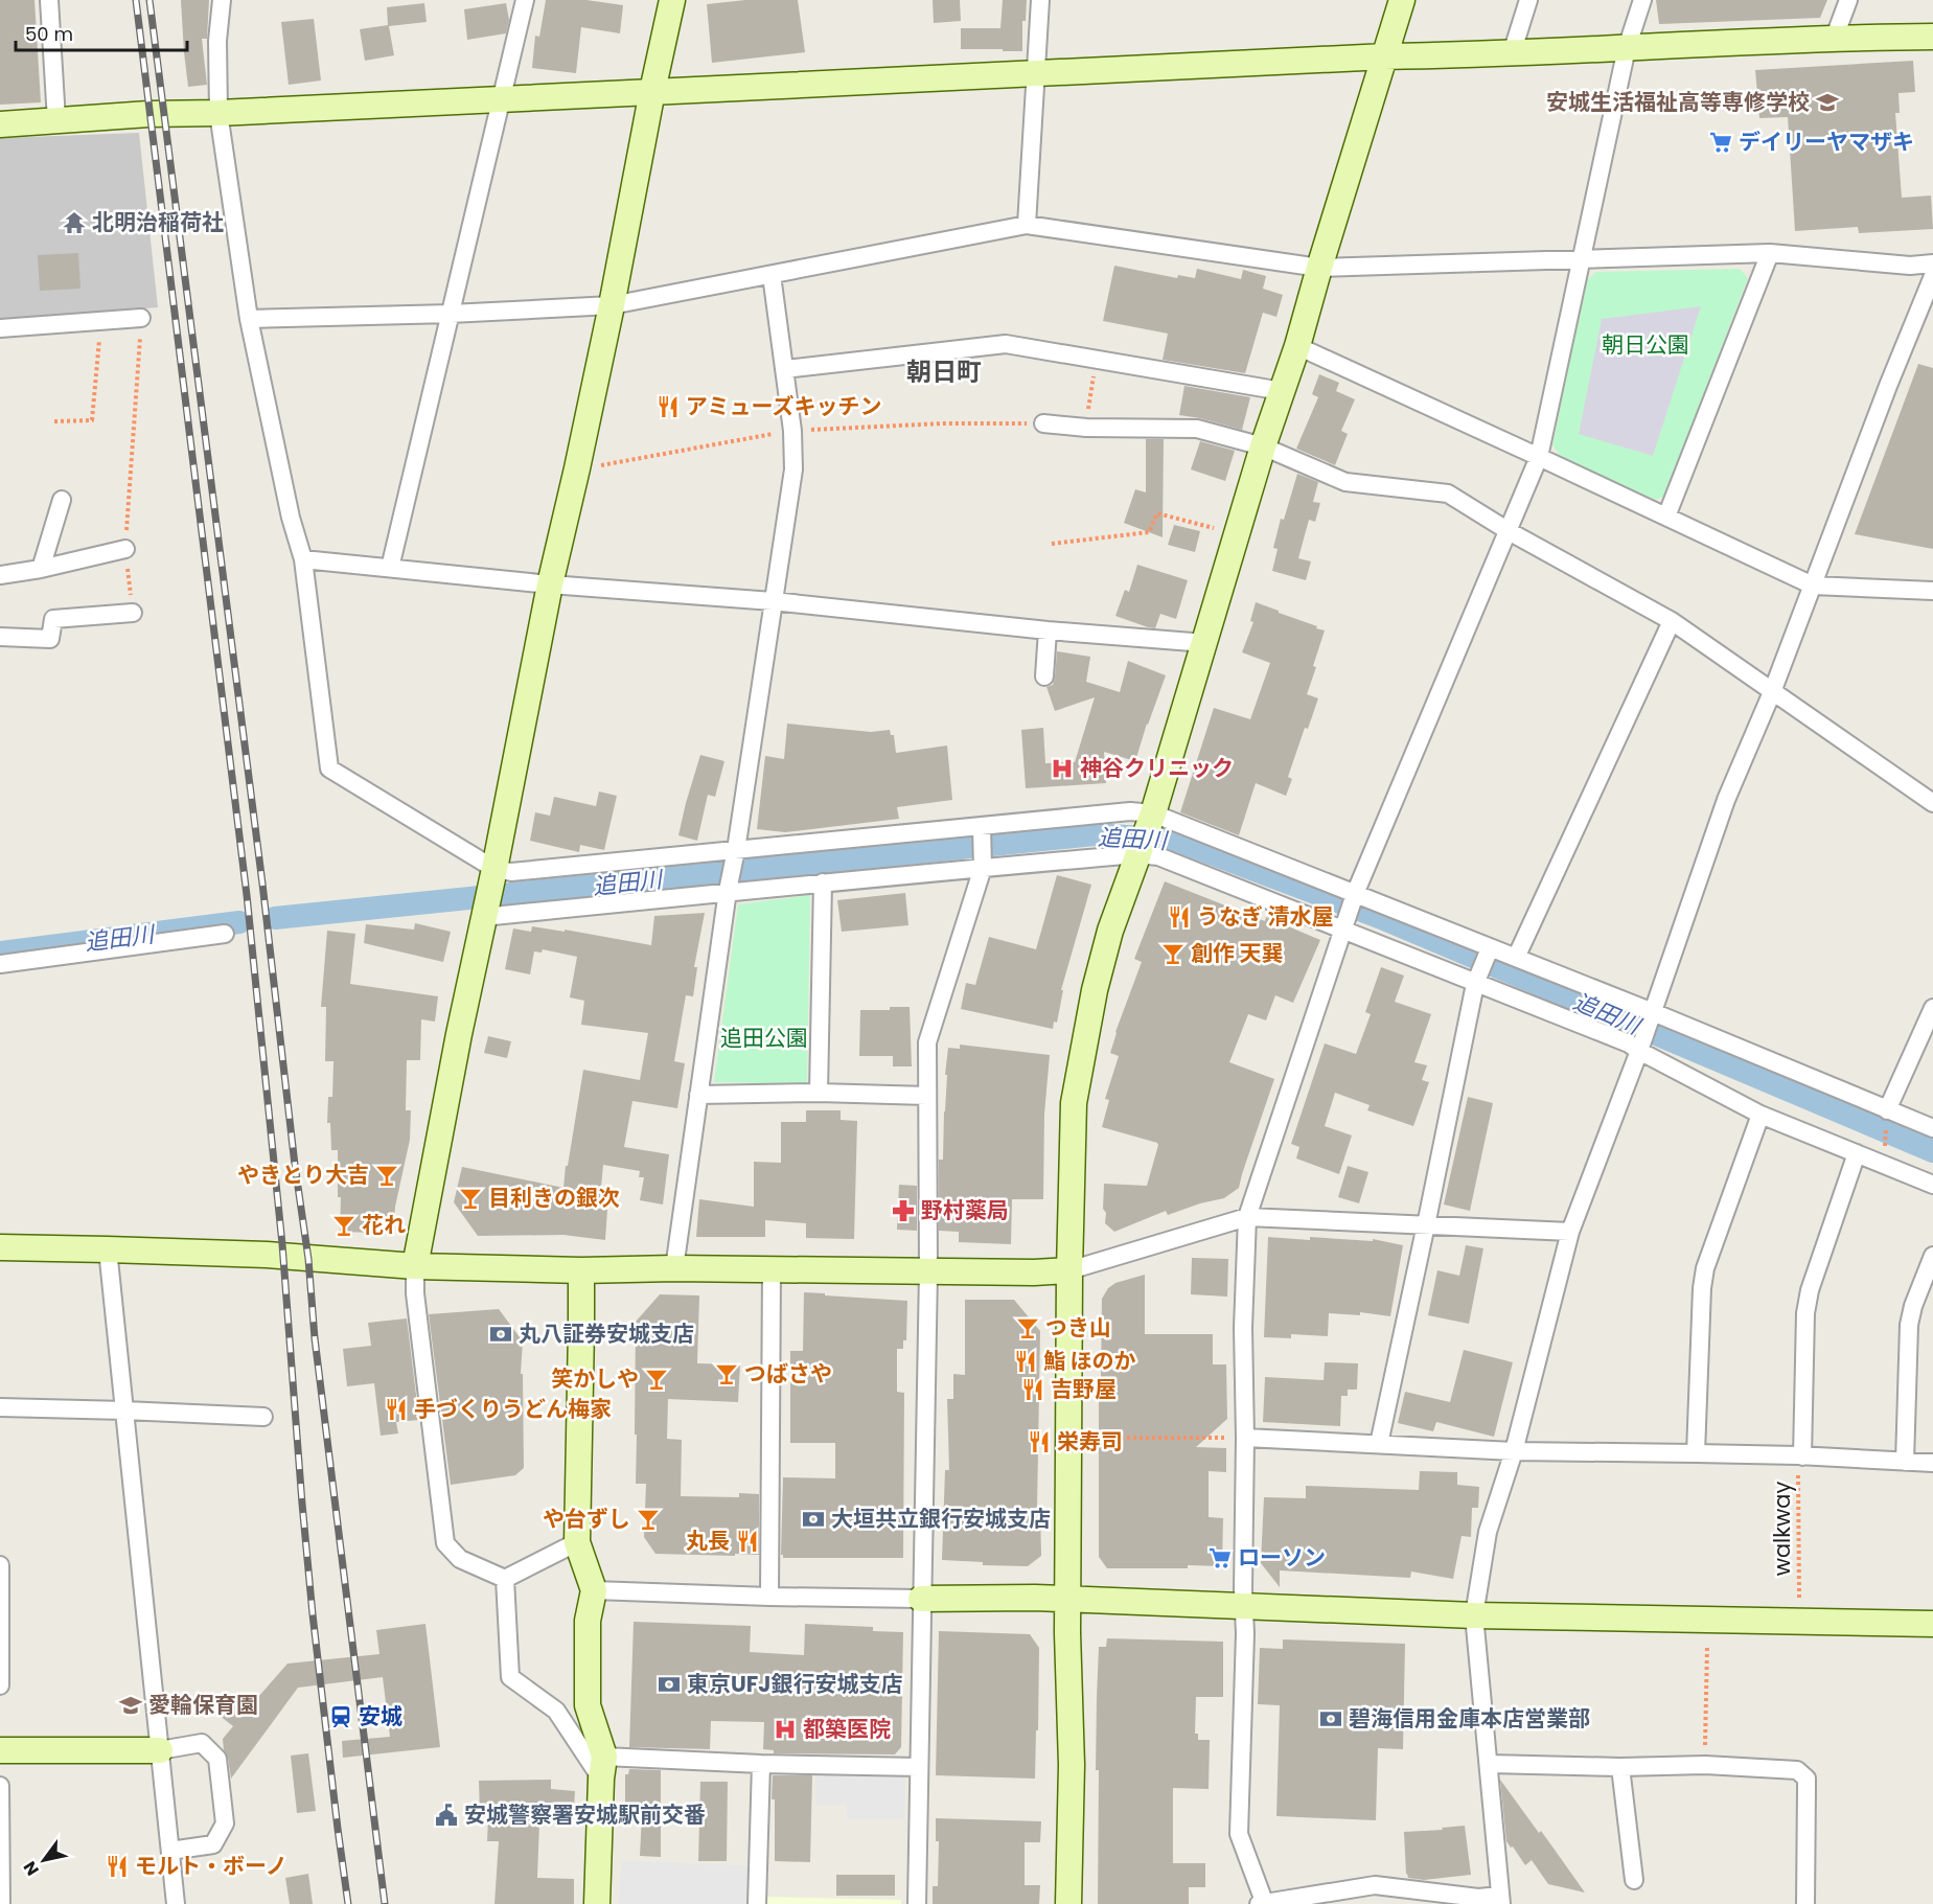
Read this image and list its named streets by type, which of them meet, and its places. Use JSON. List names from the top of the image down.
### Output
{
  "streets": {
    "path": ["walkway"]
  },
  "districts": ["朝日町"],
  "water": ["追田川"],
  "parks": ["朝日公園", "追田公園"],
  "places": {
    "school or university": ["安城生活福祉高等専修学校", "愛輪保育園"],
    "supermarket": ["デイリーヤマザキ", "ローソン"],
    "temple": ["北明治稲荷社"],
    "restaurant": [
      "アミューズキッチン",
      "うなぎ 清水屋",
      "鮨 ほのか",
      "吉野屋",
      "手づくりうどん梅家",
      "栄寿司",
      "丸長",
      "モルト・ボーノ"
    ],
    "hospital": ["神谷クリニック", "都築医院"],
    "bar": [
      "創作 天巽",
      "やきとり大吉",
      "目利きの銀次",
      "花れ",
      "つき山",
      "つばさや",
      "笑かしや",
      "や台ずし"
    ],
    "pharmacy": ["野村薬局"],
    "bank": [
      "丸八証券安城支店",
      "大垣共立銀行安城支店",
      "東京UFJ銀行安城支店",
      "碧海信用金庫本店営業部"
    ],
    "station": ["安城"],
    "public building": ["安城警察署安城駅前交番"]
  },
  "scale_bar": "50 m",
  "north": "bottom left"
}
